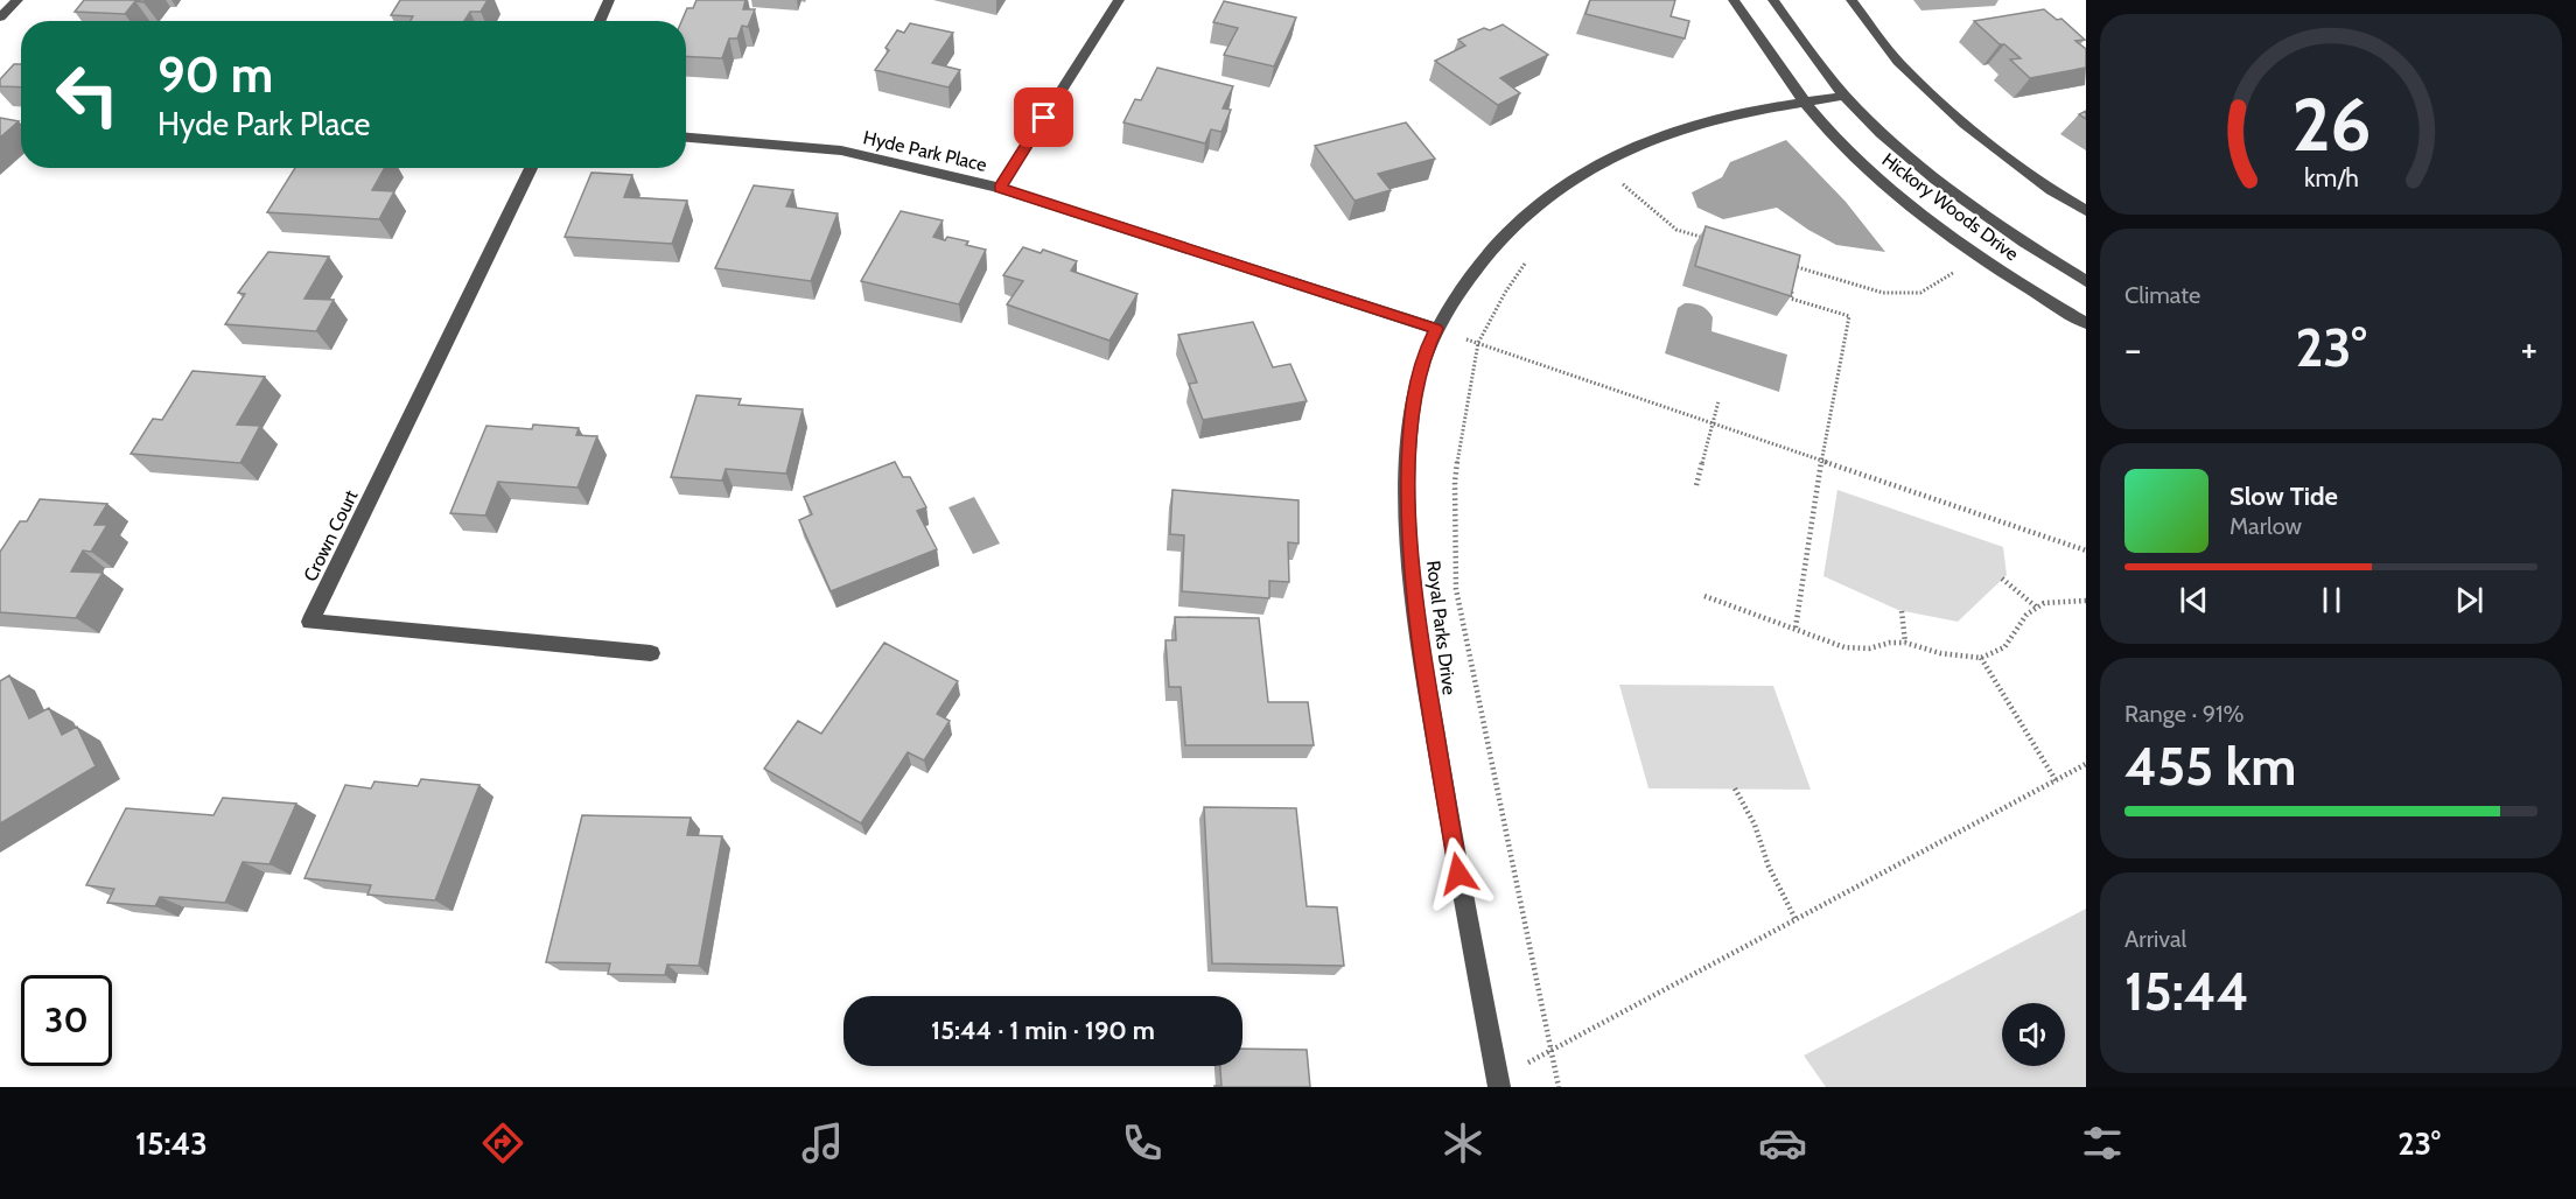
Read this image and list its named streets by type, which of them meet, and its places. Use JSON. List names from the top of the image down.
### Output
{
  "streets": {
    "street": [
      "Hyde Park Place",
      "Hickory Woods Drive",
      "Crown Court",
      "Royal Parks Drive"
    ]
  },
  "crossings": [
    ["Hyde Park Place", "Royal Parks Drive"],
    ["Hickory Woods Drive", "Royal Parks Drive"]
  ],
  "page": {
    "turn": ["90 m", "Hyde Park Place"],
    "tile": [
      "Climate",
      ["Range · 91%", "455 km"],
      ["Arrival", "15:44"]
    ],
    "heat": ["−", "23°", "+"],
    "song": ["Slow Tide", "Marlow"],
    "limit": "30",
    "trip": "15:44 · 1 min · 190 m",
    "tabs": ["15:43", "23°"],
    "gauge": ["26", "km/h"]
  }
}
